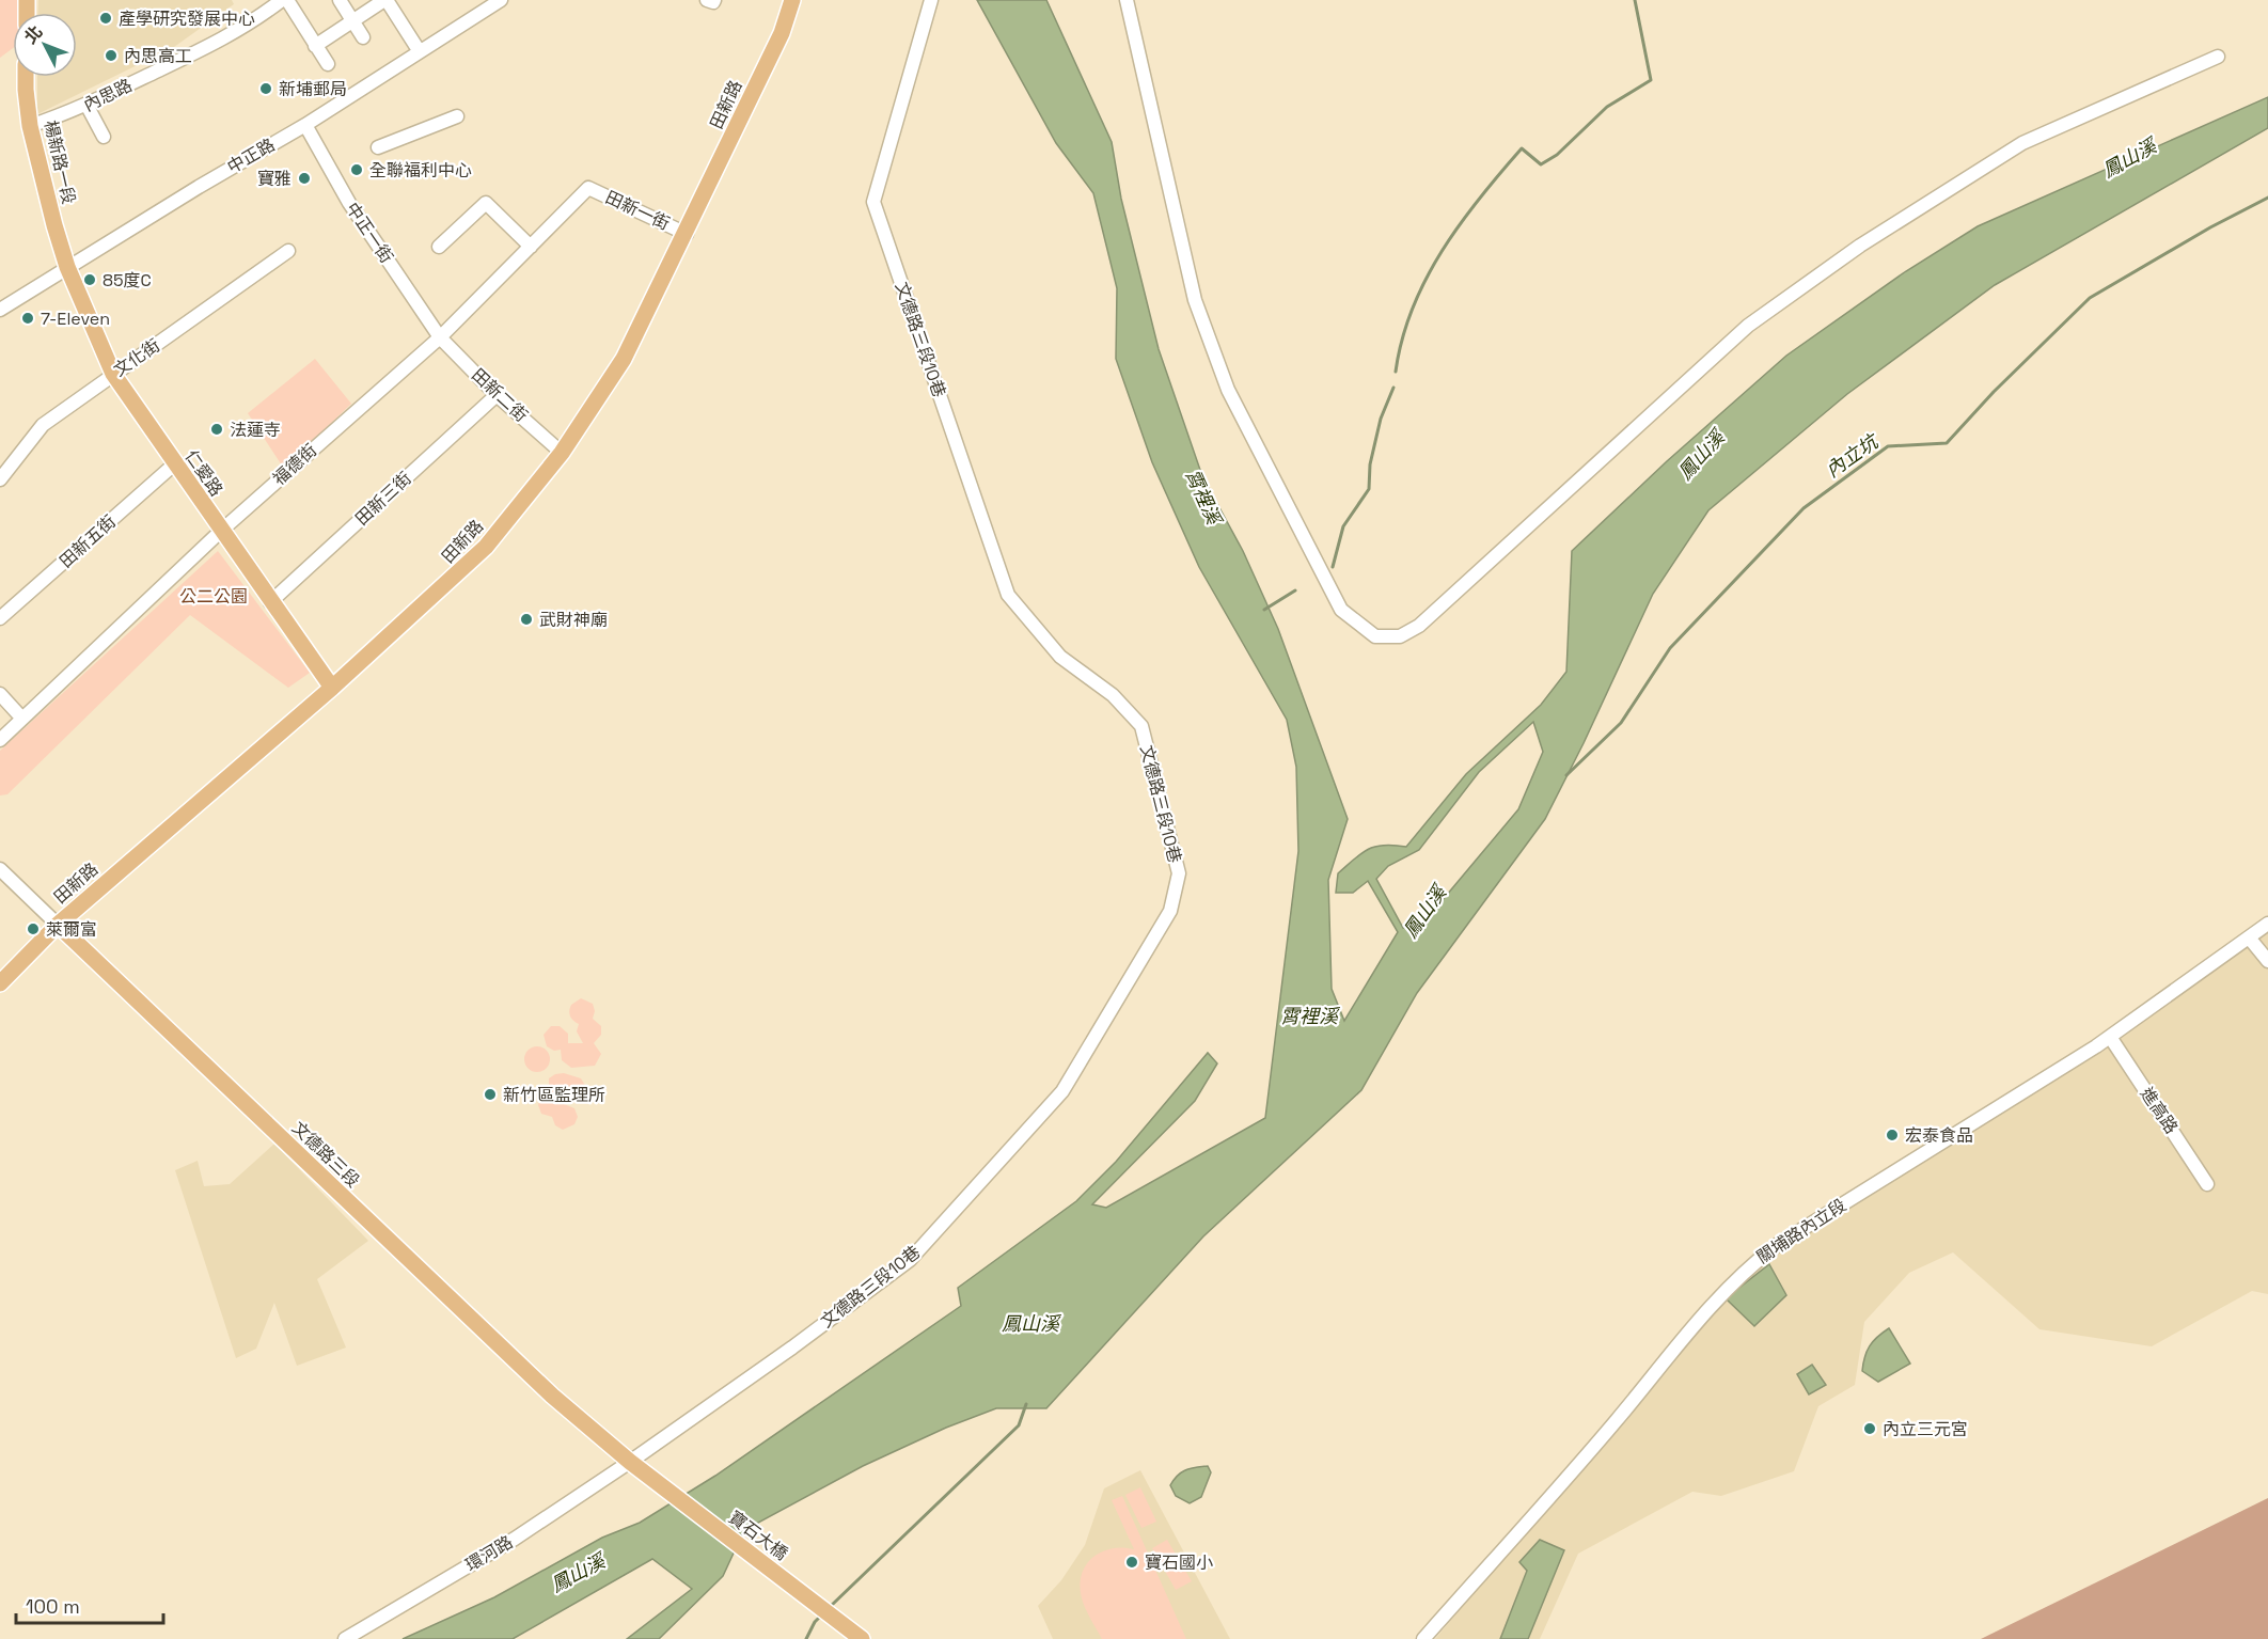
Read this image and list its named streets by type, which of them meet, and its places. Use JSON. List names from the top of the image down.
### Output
{
  "streets": {
    "main road": [
      "田新路",
      "楊新路一段",
      "仁愛路",
      "文德路三段",
      "寶石大橋"
    ],
    "street": [
      "內思路",
      "中正路",
      "田新一街",
      "中正一街",
      "文德路三段10巷",
      "文化街",
      "田新二街",
      "福德街",
      "田新三街",
      "田新五街",
      "進高路",
      "關埔路內立段",
      "環河路"
    ]
  },
  "crossings": [
    ["內思路", "楊新路一段"],
    ["田新路", "田新一街"],
    ["田新路", "田新二街"],
    ["田新路", "仁愛路"],
    ["田新路", "文德路三段"],
    ["中正路", "楊新路一段"],
    ["中正路", "中正一街"],
    ["中正路", "仁愛路"],
    ["楊新路一段", "仁愛路"],
    ["田新一街", "福德街"],
    ["中正一街", "田新二街"],
    ["中正一街", "福德街"],
    ["文德路三段10巷", "文德路三段"],
    ["文德路三段10巷", "寶石大橋"],
    ["文德路三段10巷", "環河路"],
    ["文化街", "仁愛路"],
    ["田新二街", "福德街"],
    ["田新二街", "田新三街"],
    ["福德街", "仁愛路"],
    ["仁愛路", "田新三街"],
    ["仁愛路", "田新五街"],
    ["進高路", "關埔路內立段"],
    ["文德路三段", "寶石大橋"],
    ["文德路三段", "環河路"],
    ["寶石大橋", "環河路"]
  ],
  "water": ["鳳山溪", "內立坑", "霄裡溪"],
  "parks": ["公二公園"],
  "places": [
    "產學研究發展中心",
    "內思高工",
    "新埔郵局",
    "全聯福利中心",
    "寶雅",
    "85度C",
    "7-Eleven",
    "法蓮寺",
    "武財神廟",
    "萊爾富",
    "新竹區監理所",
    "宏泰食品",
    "內立三元宮",
    "寶石國小"
  ],
  "scale_bar": "100 m",
  "north": "top left"
}
